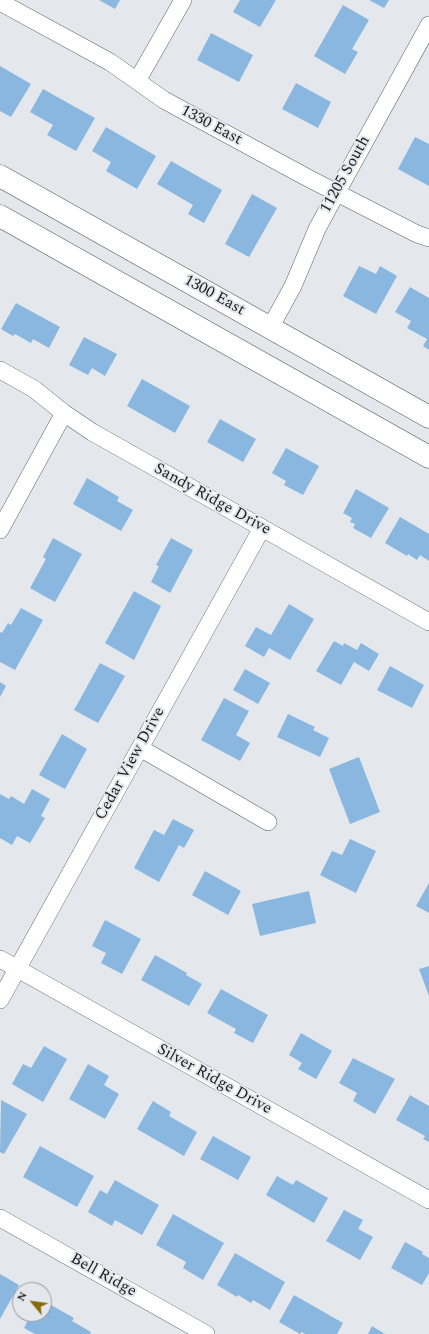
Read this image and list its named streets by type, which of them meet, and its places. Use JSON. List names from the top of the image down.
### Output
{
  "streets": {
    "main road": ["1300 East"],
    "street": [
      "1330 East",
      "11205 South",
      "Sandy Ridge Drive",
      "Cedar View Drive",
      "Silver Ridge Drive",
      "Bell Ridge"
    ]
  },
  "crossings": [
    ["1330 East", "11205 South"],
    ["11205 South", "1300 East"],
    ["Sandy Ridge Drive", "Cedar View Drive"],
    ["Cedar View Drive", "Silver Ridge Drive"]
  ],
  "north": "top left"
}
